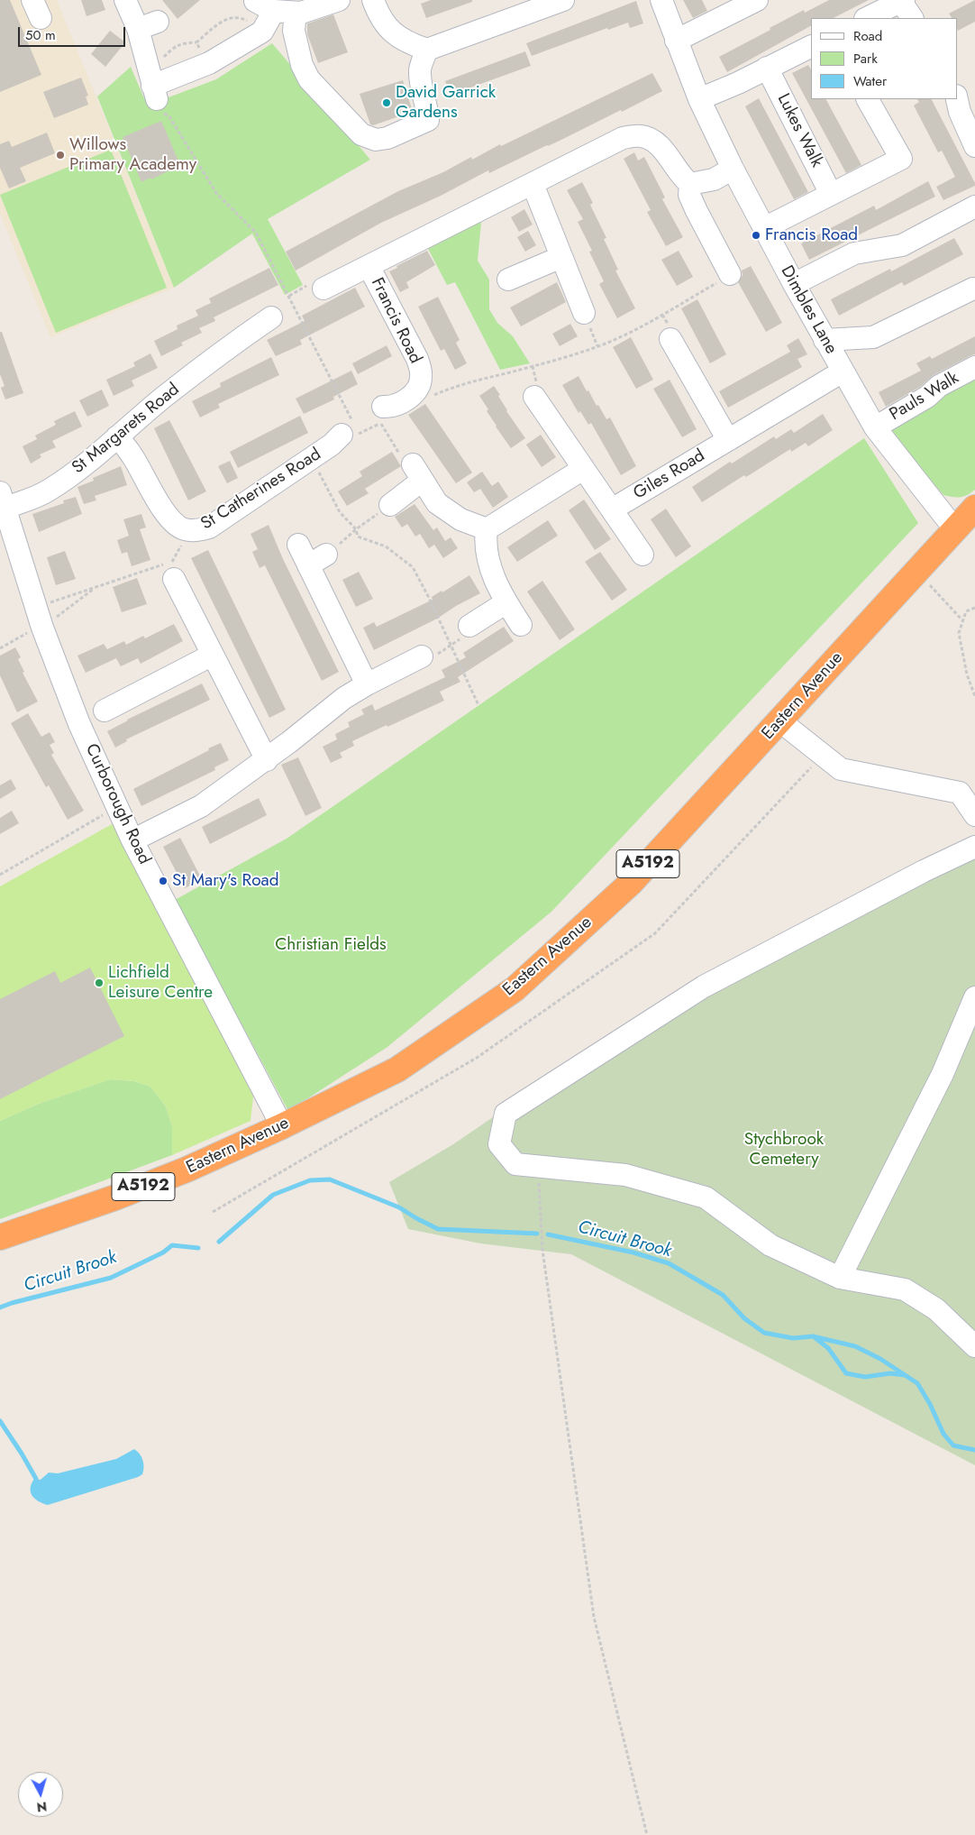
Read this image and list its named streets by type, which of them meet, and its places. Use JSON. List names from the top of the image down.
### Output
{
  "streets": {
    "highway": ["Eastern Avenue", "A5192"],
    "street": [
      "Lukes Walk",
      "Dimbles Lane",
      "Francis Road",
      "Pauls Walk",
      "St Margarets Road",
      "Giles Road",
      "St Catherines Road",
      "Curborough Road"
    ]
  },
  "crossings": [
    ["Dimbles Lane", "Pauls Walk"],
    ["Dimbles Lane", "Giles Road"],
    ["Dimbles Lane", "Eastern Avenue"],
    ["St Margarets Road", "St Catherines Road"],
    ["St Margarets Road", "Curborough Road"],
    ["Eastern Avenue", "Curborough Road"]
  ],
  "water": ["Circuit Brook"],
  "parks": ["Christian Fields", "Stychbrook Cemetery"],
  "places": [
    "David Garrick Gardens",
    "Willows Primary Academy",
    "Francis Road",
    "St Mary's Road",
    "Lichfield Leisure Centre"
  ],
  "legend": ["Road", "Park", "Water"],
  "scale_bar": "50 m",
  "north": "bottom"
}
